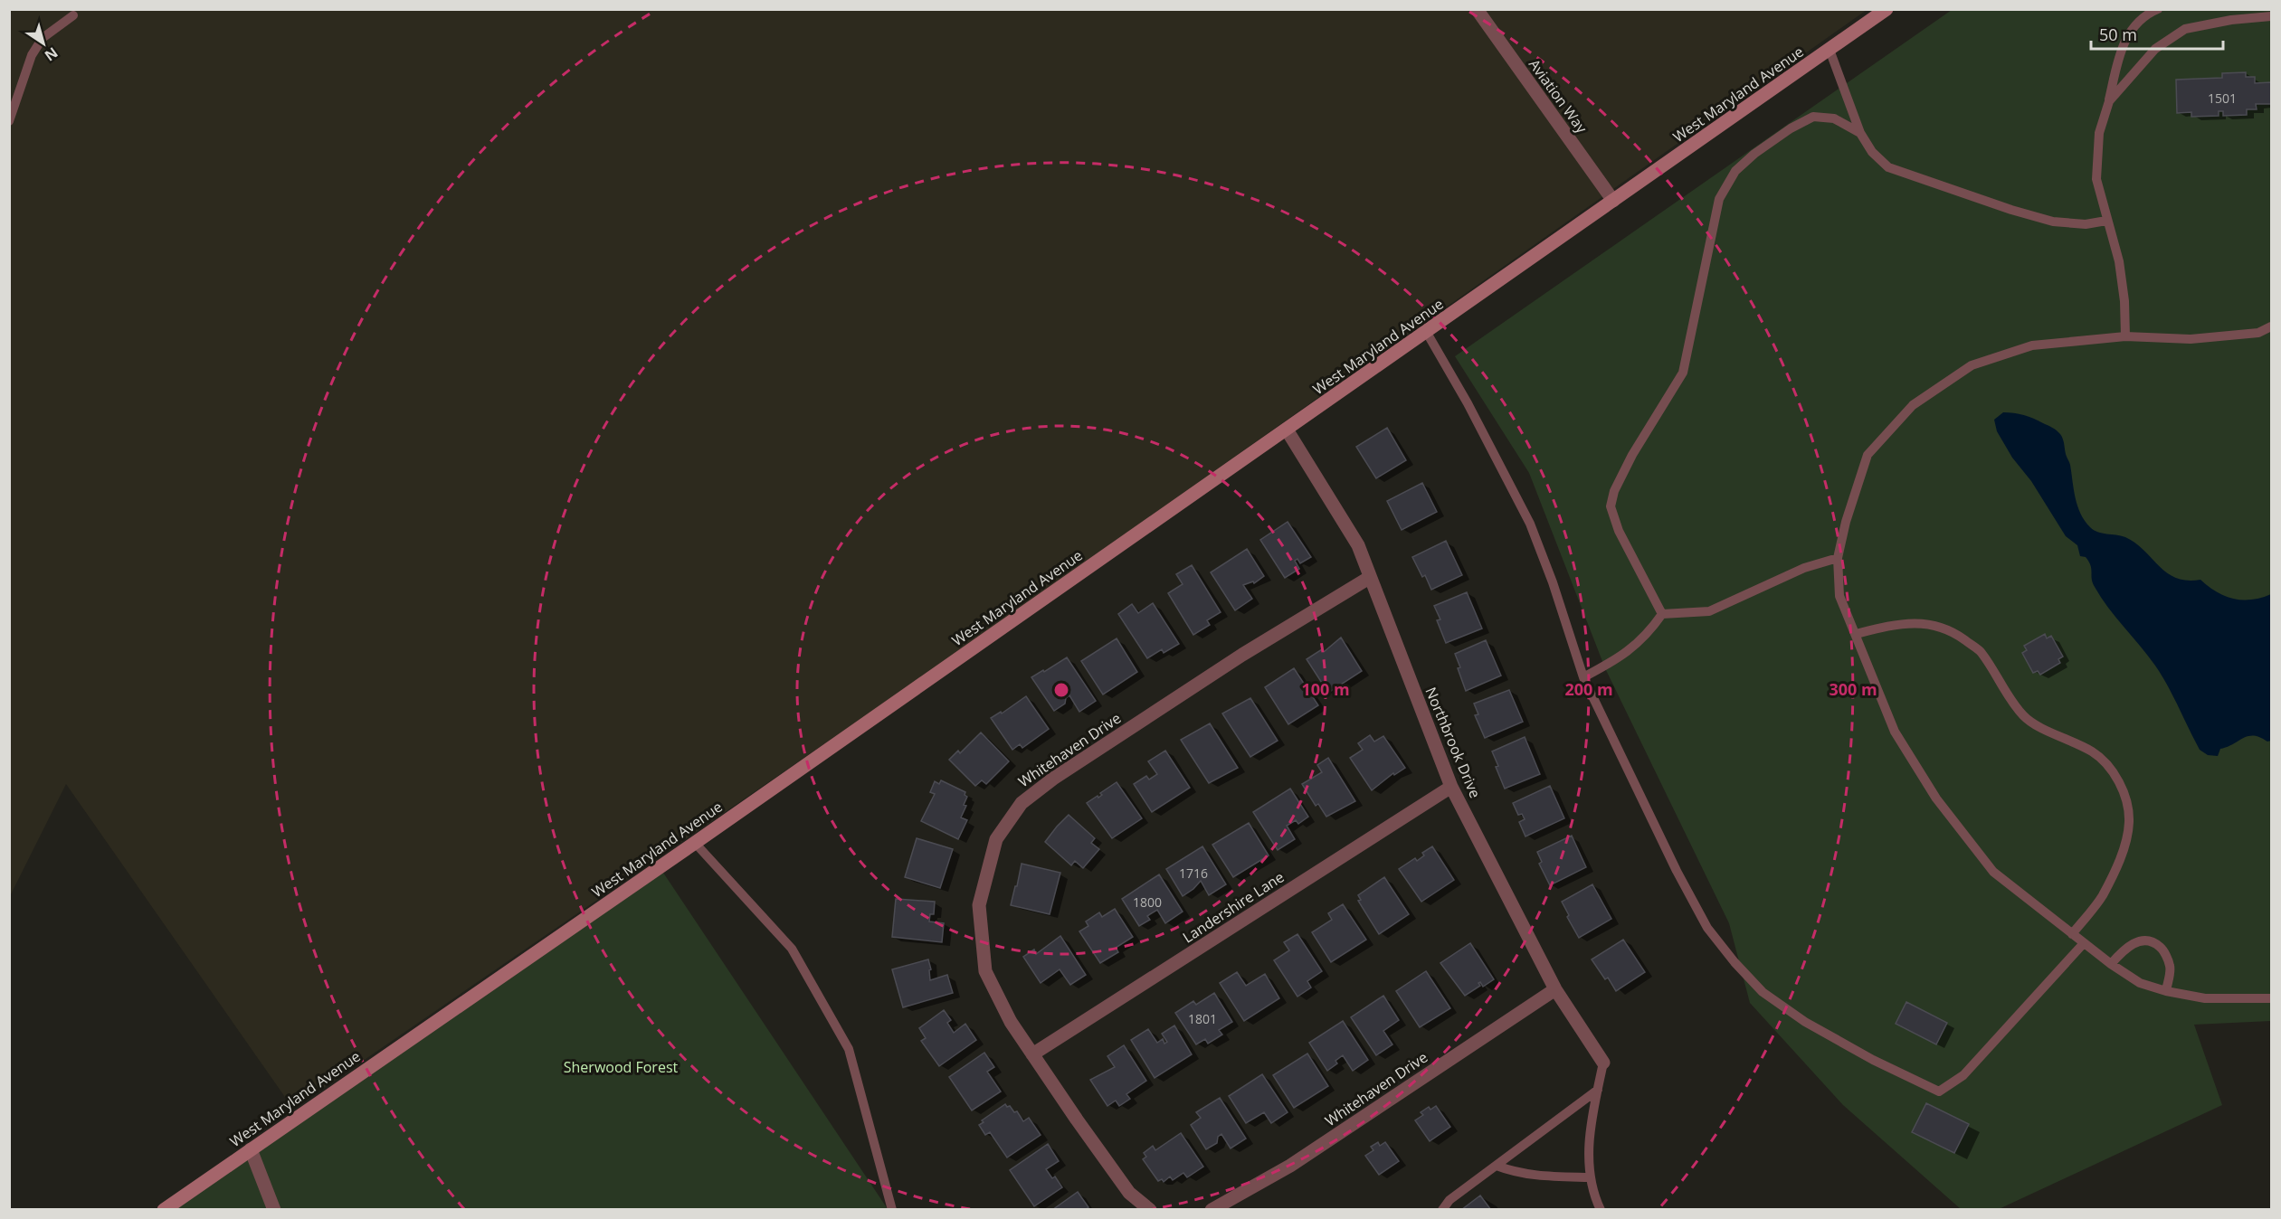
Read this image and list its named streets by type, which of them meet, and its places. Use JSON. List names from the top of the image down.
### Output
{
  "streets": {
    "street": [
      "West Maryland Avenue",
      "Aviation Way",
      "Northbrook Drive",
      "Whitehaven Drive",
      "Landershire Lane"
    ]
  },
  "crossings": [
    ["West Maryland Avenue", "Aviation Way"],
    ["West Maryland Avenue", "Northbrook Drive"],
    ["Northbrook Drive", "Whitehaven Drive"],
    ["Northbrook Drive", "Landershire Lane"],
    ["Whitehaven Drive", "Landershire Lane"]
  ],
  "parks": ["Sherwood Forest"],
  "house_numbers": [
    "1501",
    "1716",
    "1800",
    "1801"
  ],
  "scale_bar": "50 m",
  "north": "bottom right",
  "rings": ["100 m", "200 m", "300 m"]
}
